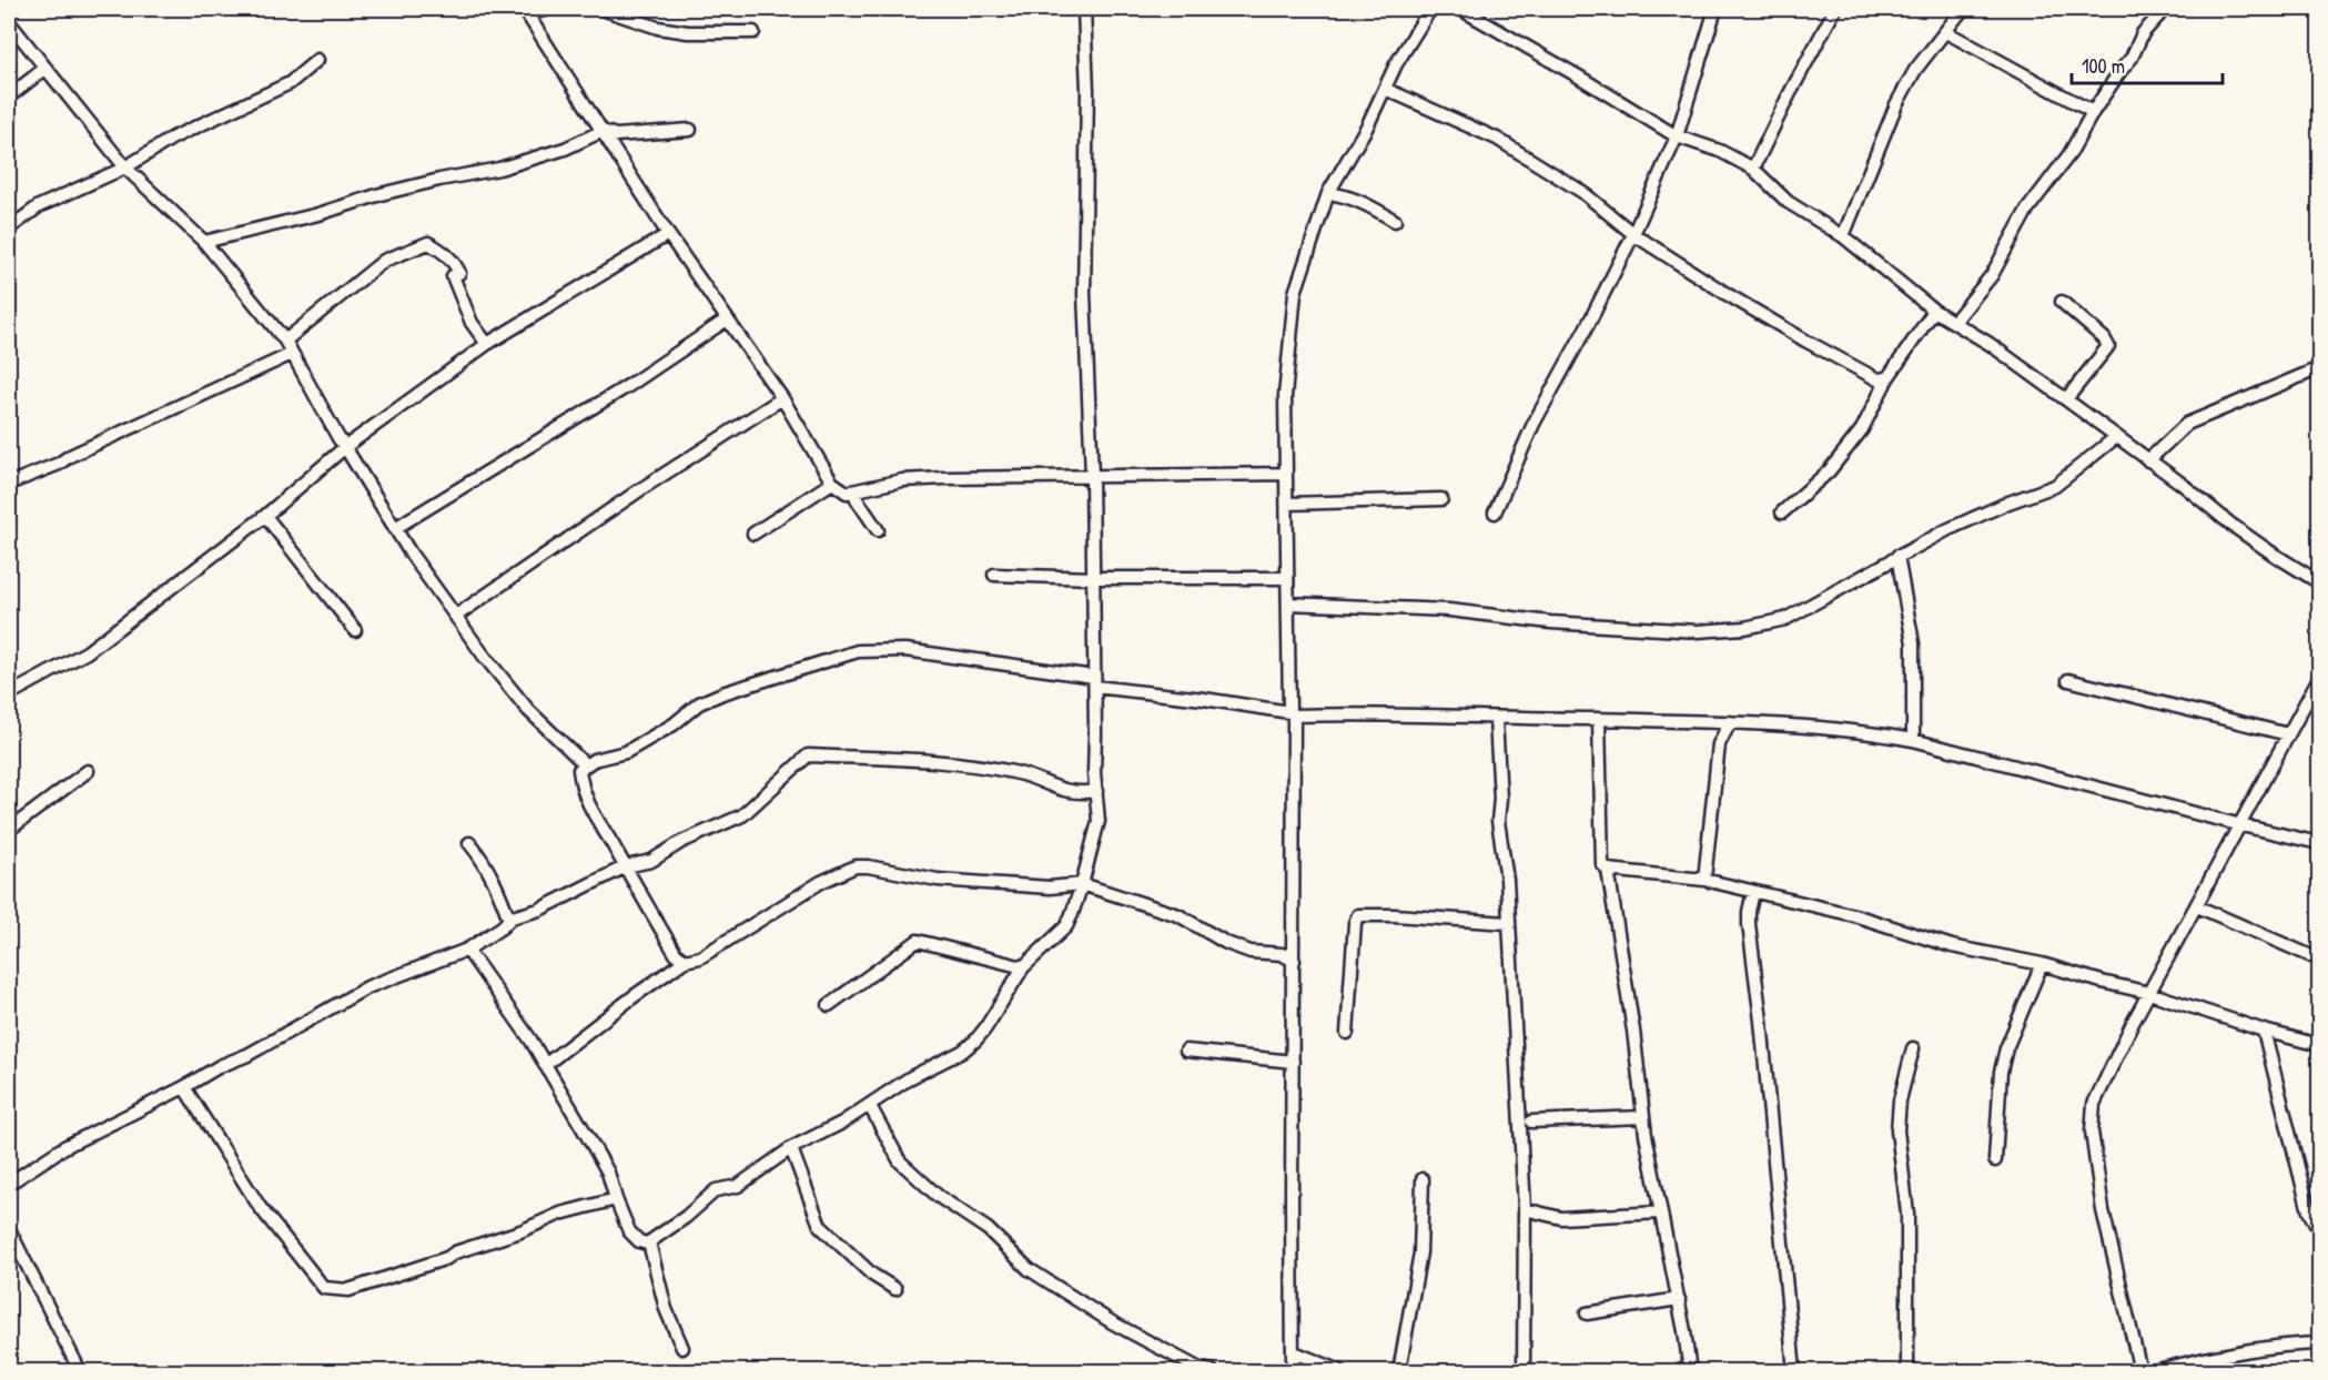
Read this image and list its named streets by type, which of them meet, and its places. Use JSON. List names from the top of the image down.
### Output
{
  "scale_bar": "100 m"
}
